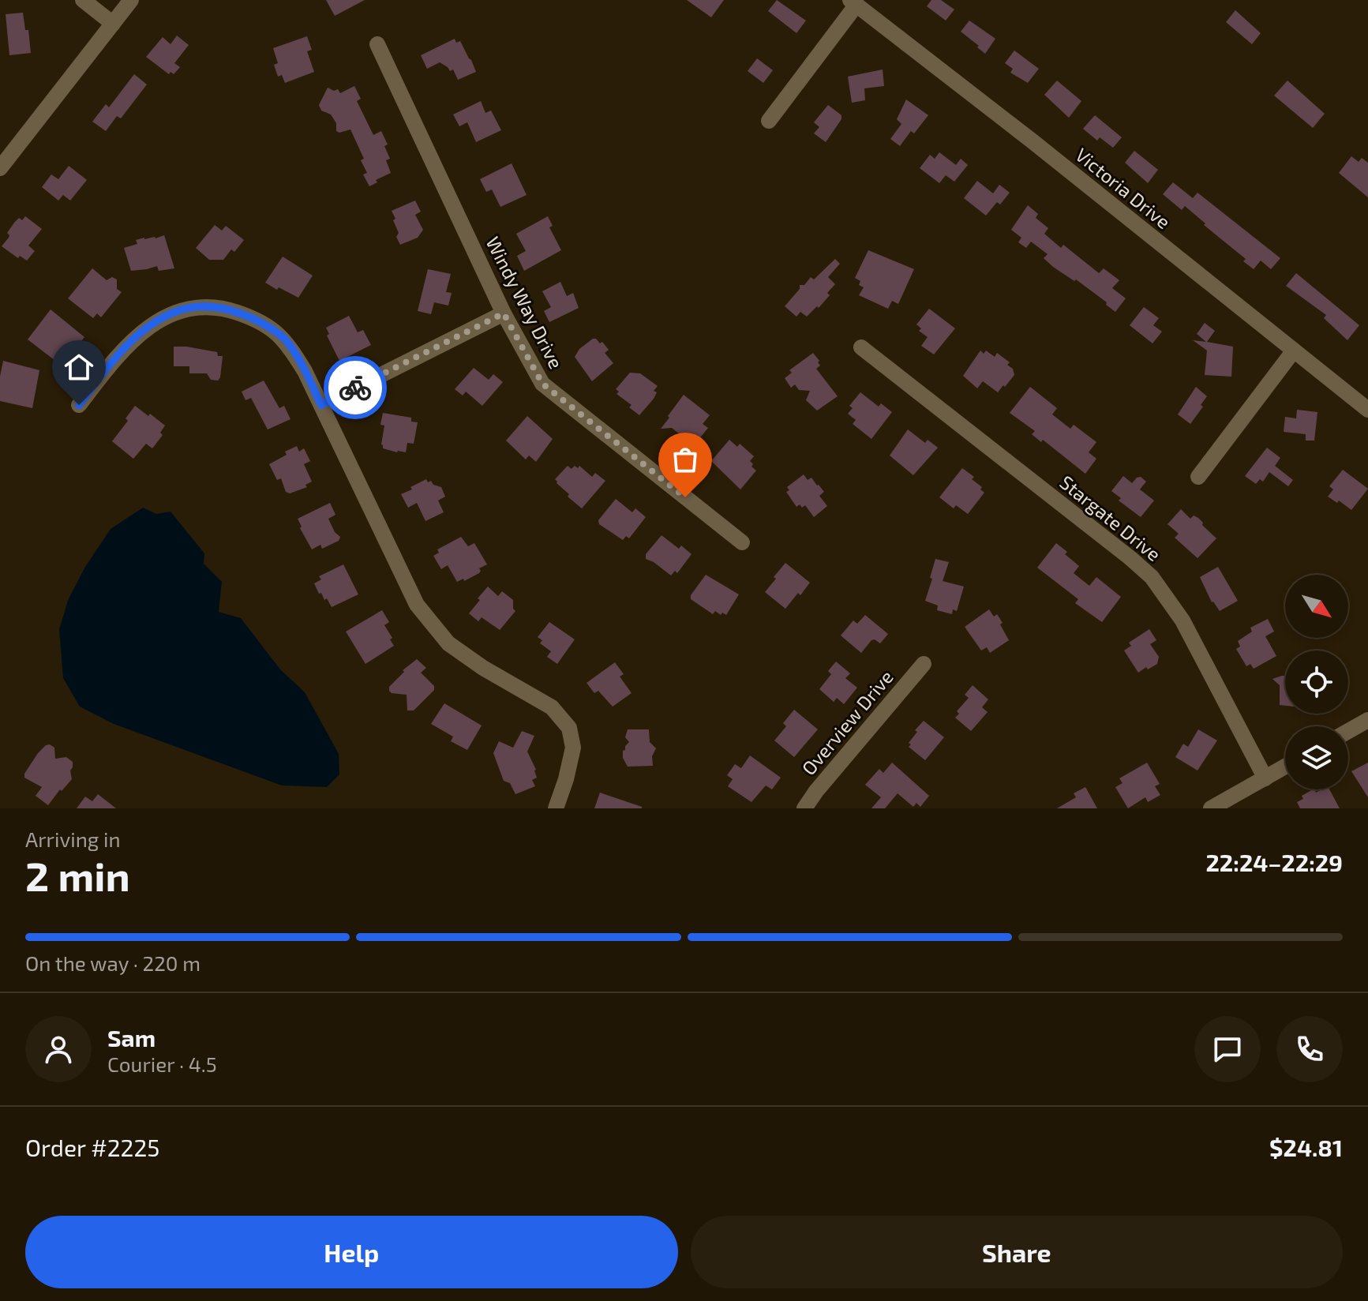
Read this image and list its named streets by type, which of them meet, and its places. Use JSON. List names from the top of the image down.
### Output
{
  "streets": {
    "street": [
      "Victoria Drive",
      "Windy Way Drive",
      "Stargate Drive",
      "Overview Drive"
    ]
  },
  "north": "bottom right",
  "page": {
    "heading": ["2 min", "Arriving in", "22:24–22:29"],
    "panel": [
      "Sam",
      "Courier · 4.5",
      "Order #2225",
      "$24.81"
    ],
    "bar": "On the way · 220 m",
    "buttons": ["Help", "Share"]
  }
}
